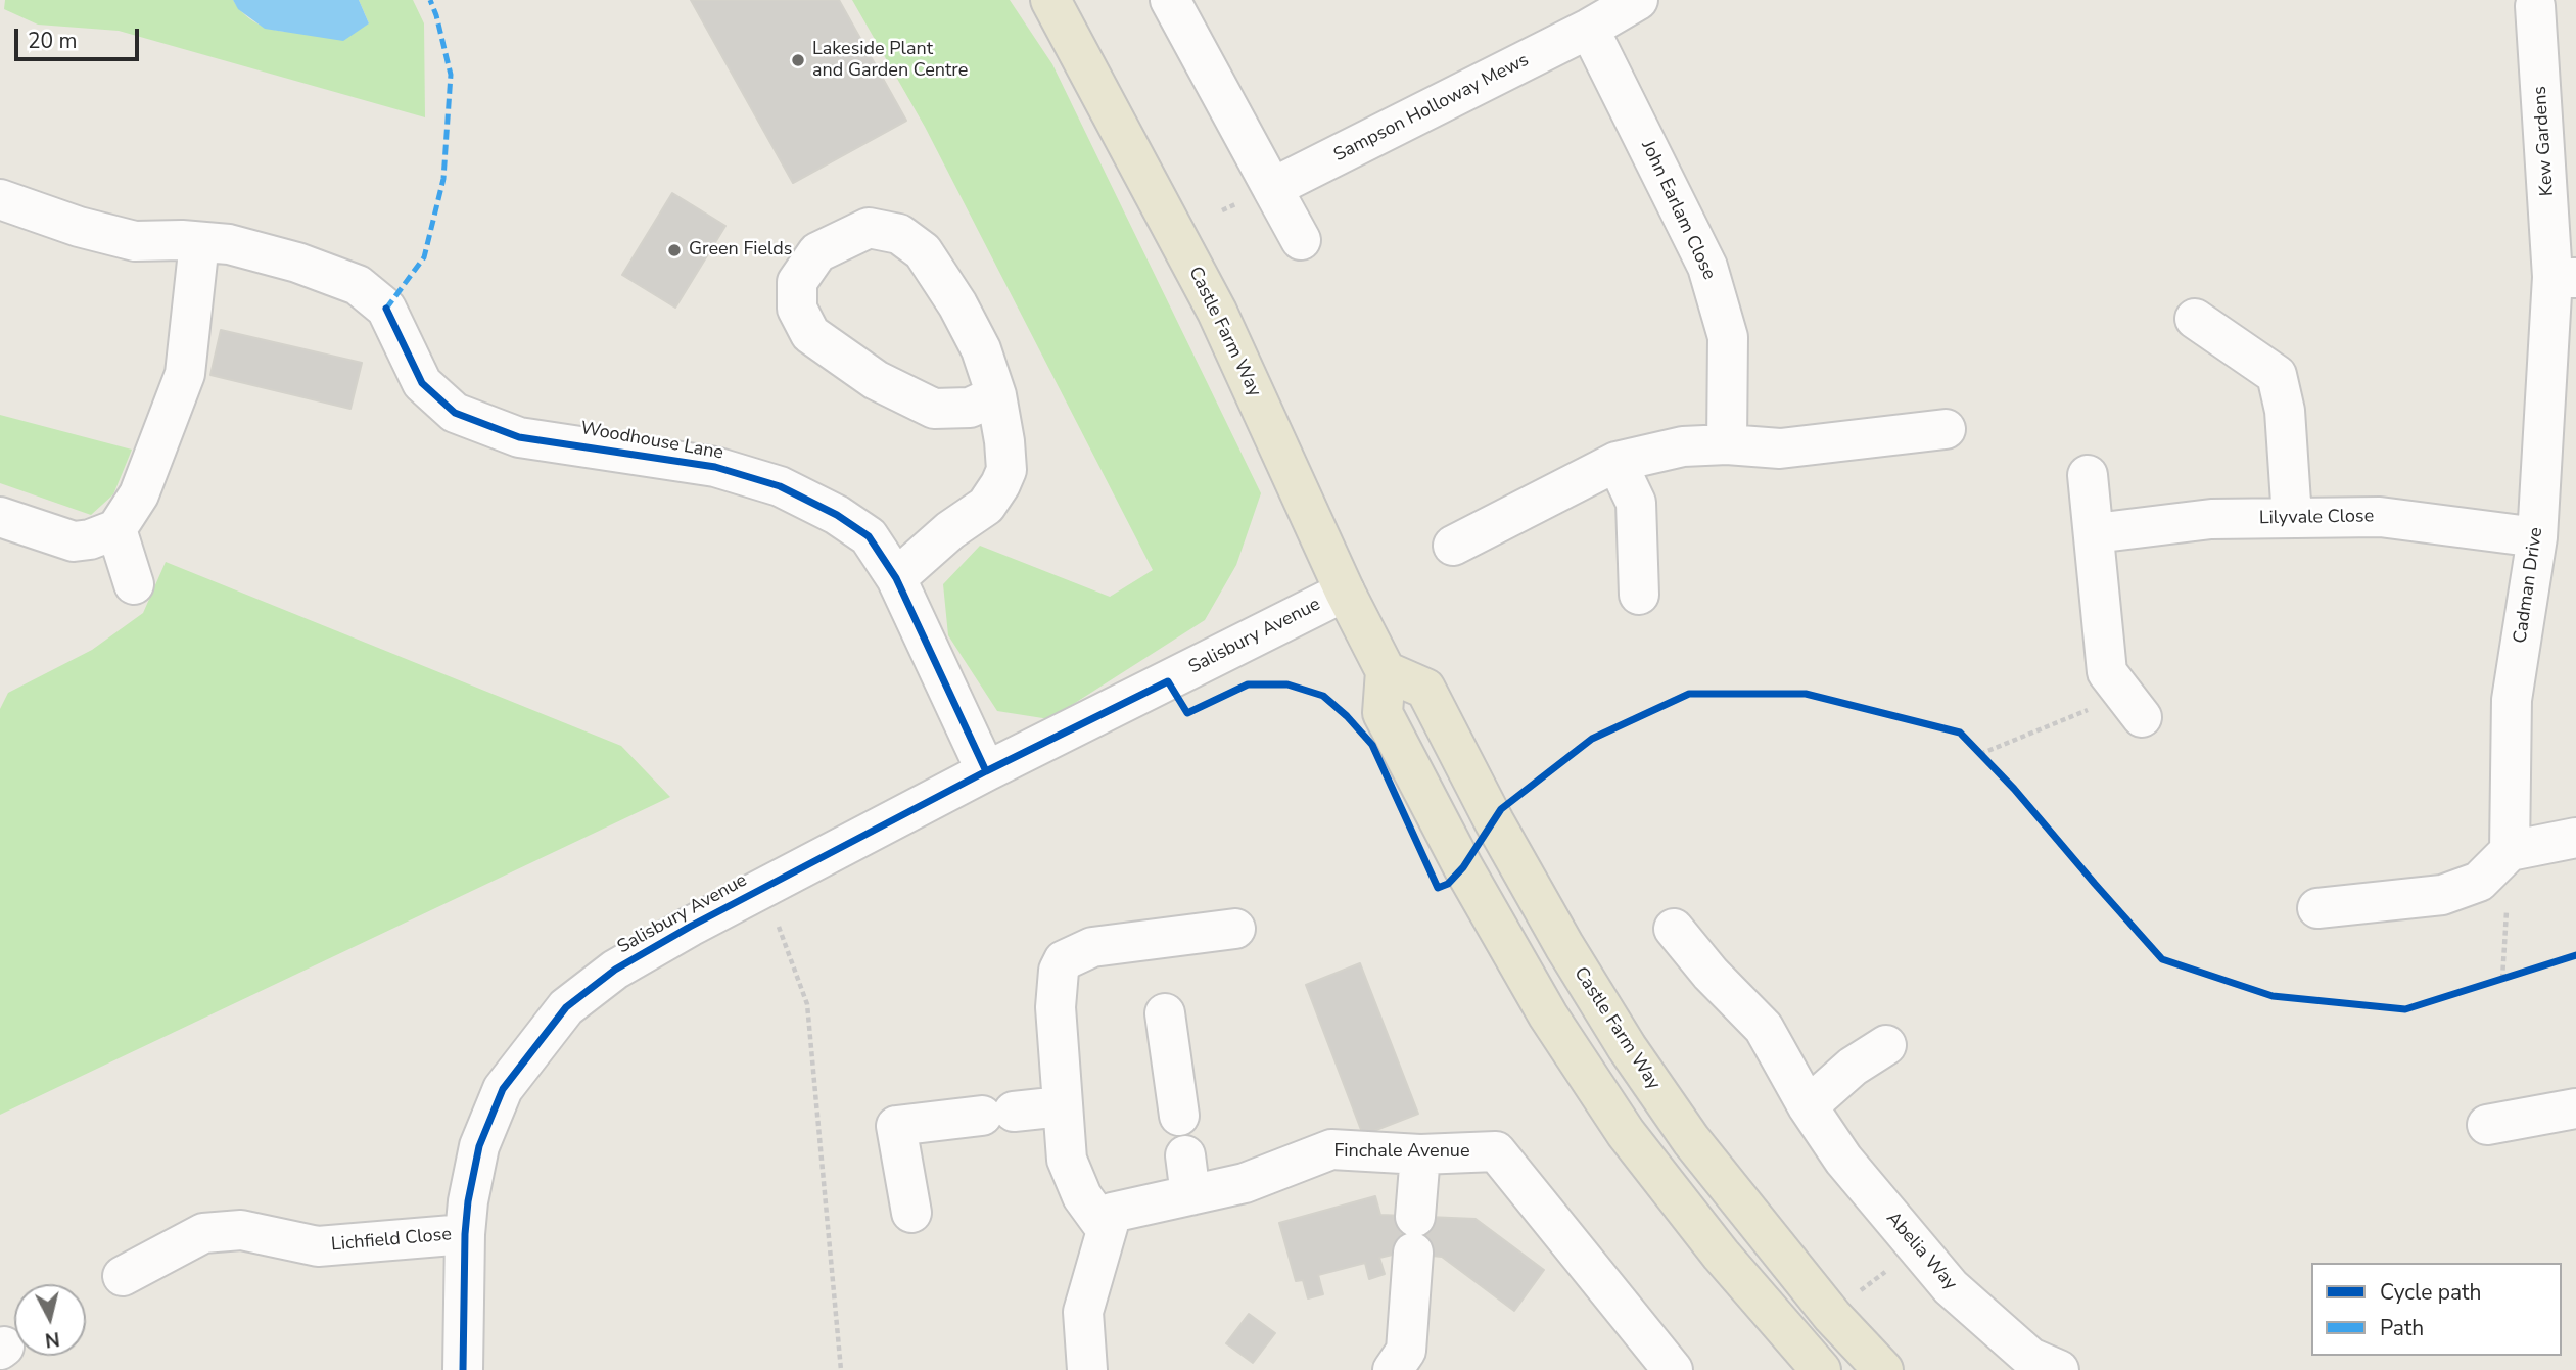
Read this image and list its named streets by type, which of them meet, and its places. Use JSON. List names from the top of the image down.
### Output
{
  "streets": {
    "main road": ["Castle Farm Way"],
    "street": [
      "Sampson Holloway Mews",
      "Kew Gardens",
      "John Earlam Close",
      "Woodhouse Lane",
      "Lilyvale Close",
      "Cadman Drive",
      "Salisbury Avenue",
      "Finchale Avenue",
      "Lichfield Close",
      "Abelia Way"
    ]
  },
  "crossings": [
    ["Sampson Holloway Mews", "John Earlam Close"],
    ["Kew Gardens", "Cadman Drive"],
    ["Castle Farm Way", "Salisbury Avenue"],
    ["Woodhouse Lane", "Salisbury Avenue"],
    ["Lilyvale Close", "Cadman Drive"],
    ["Salisbury Avenue", "Lichfield Close"]
  ],
  "places": ["Lakeside Plant and Garden Centre", "Green Fields"],
  "legend": ["Cycle path", "Path"],
  "scale_bar": "20 m",
  "north": "bottom"
}
